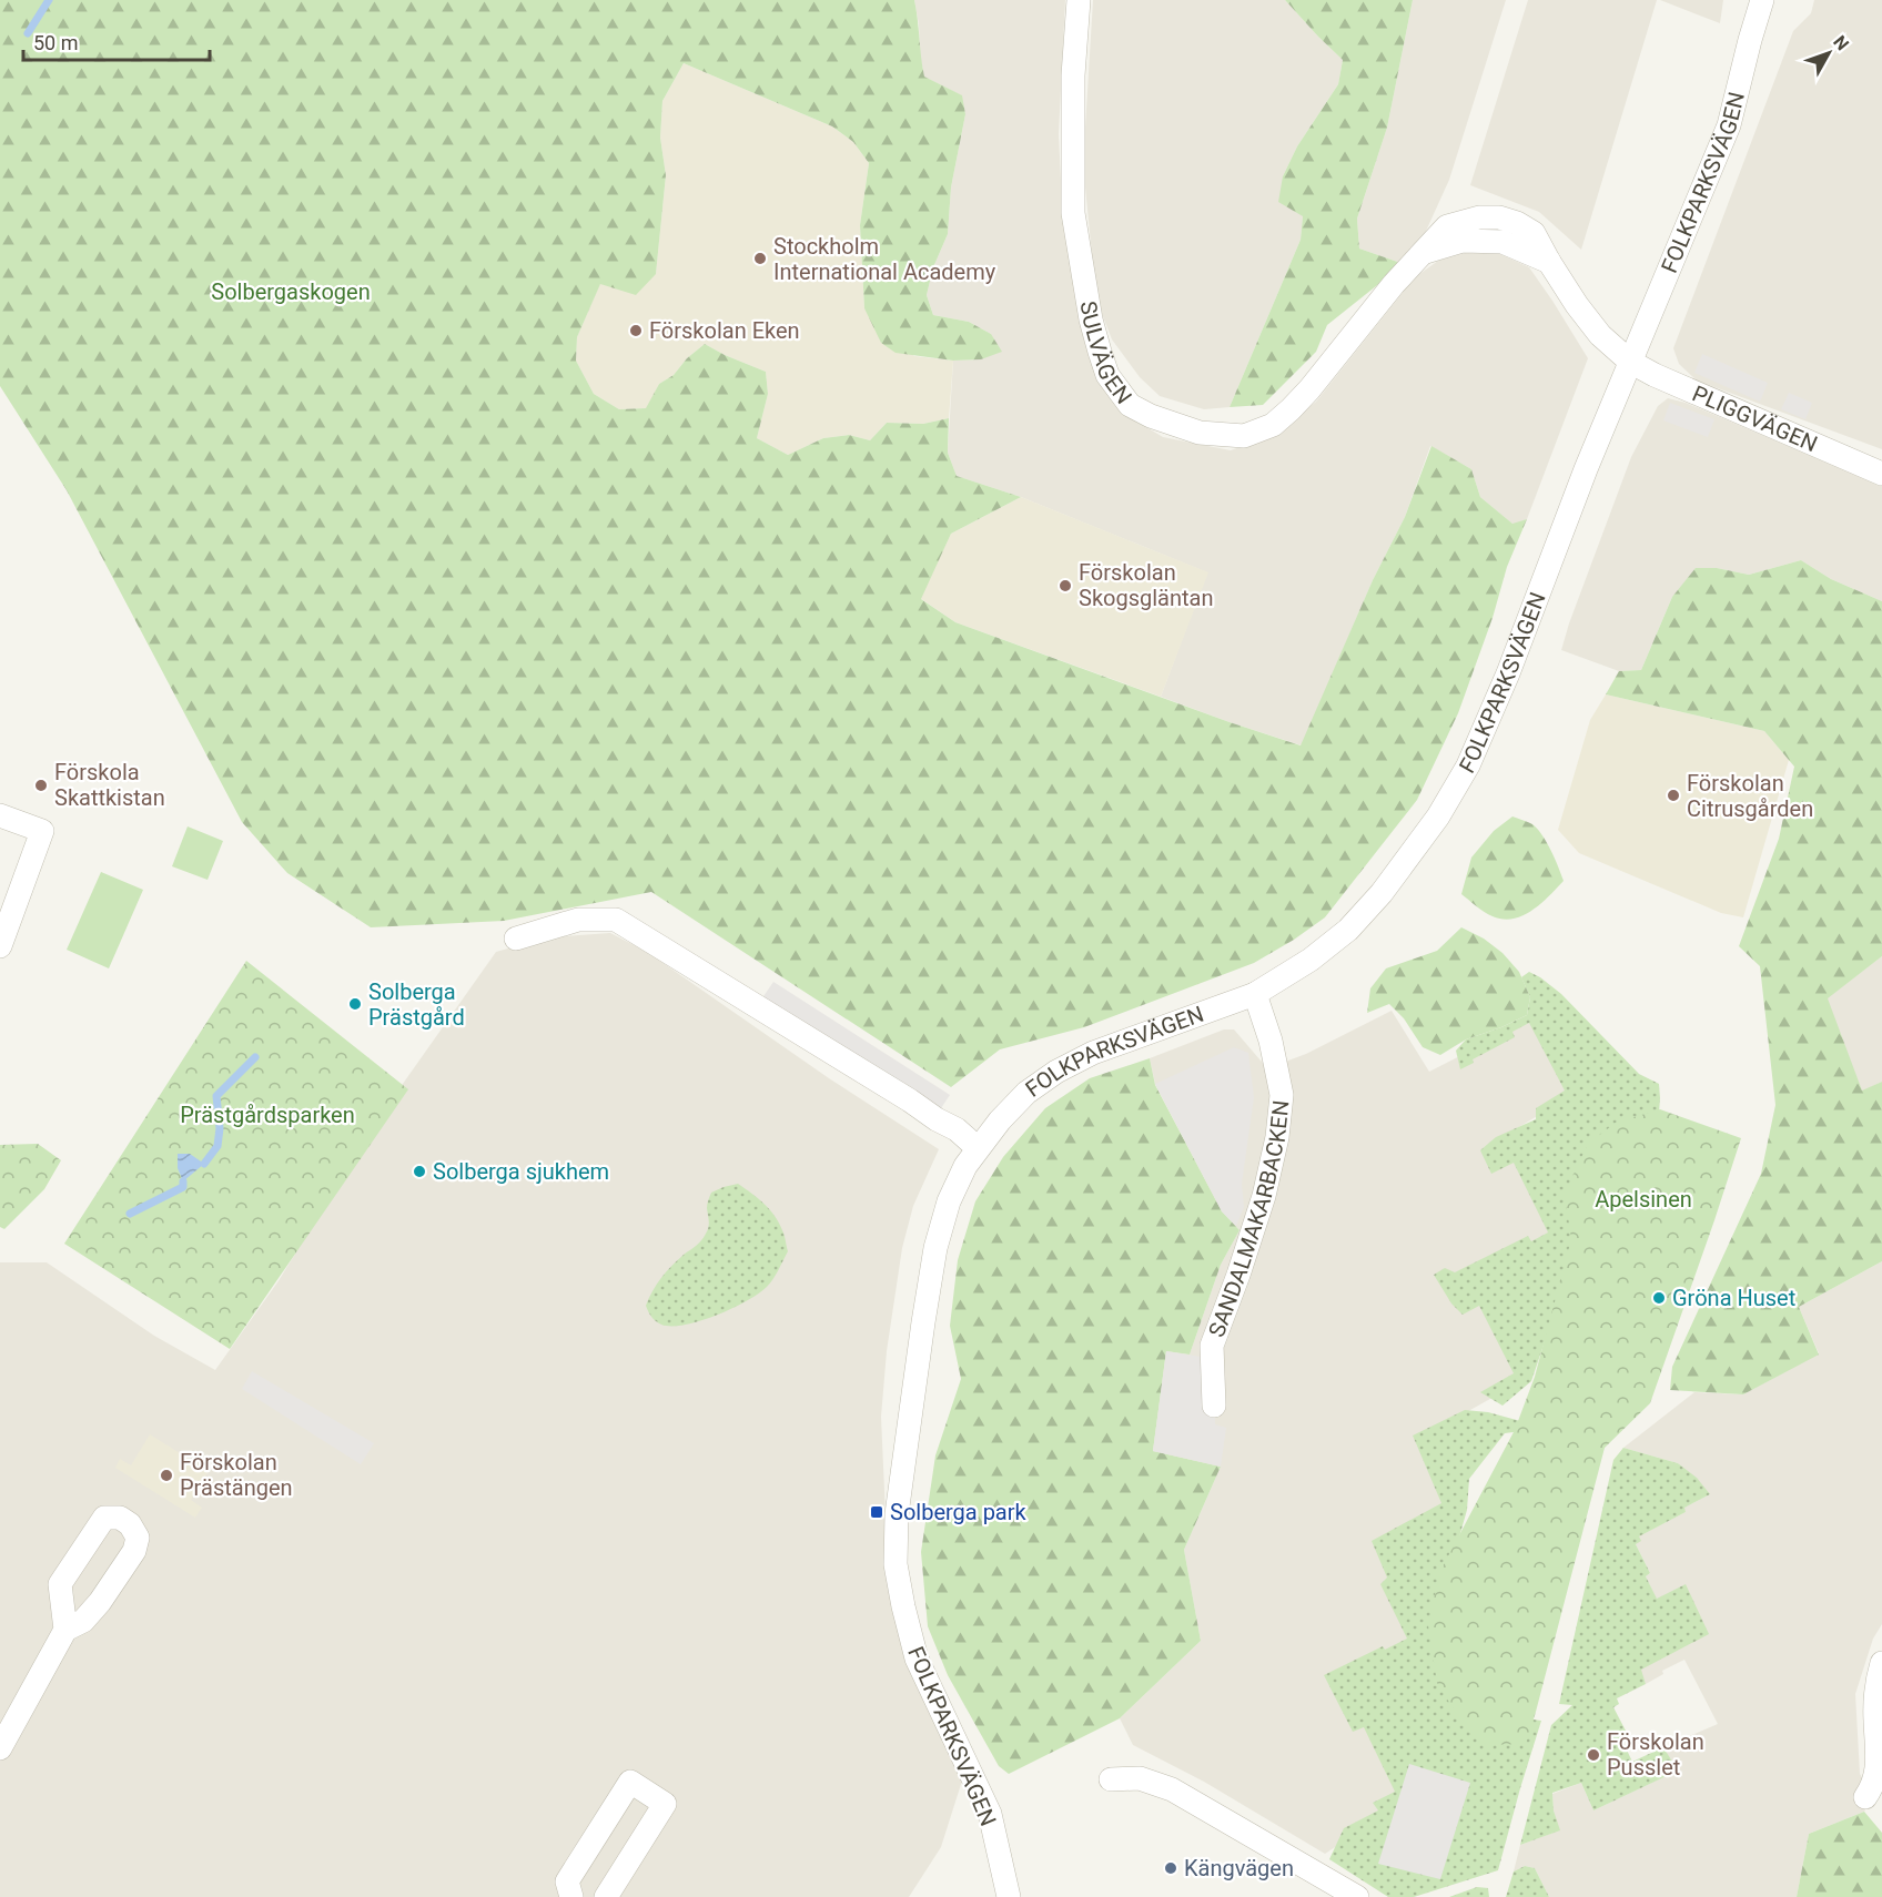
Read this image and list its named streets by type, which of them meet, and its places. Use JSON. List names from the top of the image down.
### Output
{
  "streets": {
    "street": [
      "FOLKPARKSVÄGEN",
      "SULVÄGEN",
      "PLIGGVÄGEN",
      "SANDALMAKARBACKEN"
    ]
  },
  "crossings": [
    ["FOLKPARKSVÄGEN", "SULVÄGEN"],
    ["FOLKPARKSVÄGEN", "PLIGGVÄGEN"],
    ["FOLKPARKSVÄGEN", "SANDALMAKARBACKEN"],
    ["SULVÄGEN", "PLIGGVÄGEN"]
  ],
  "parks": ["Solbergaskogen", "Prästgårdsparken", "Apelsinen"],
  "places": {
    "other": [
      "Stockholm International Academy",
      "Förskolan Eken",
      "Förskolan Skogsgläntan",
      "Förskola Skattkistan",
      "Förskolan Citrusgården",
      "Solberga Prästgård",
      "Solberga sjukhem",
      "Gröna Huset",
      "Förskolan Prästängen",
      "Förskolan Pusslet",
      "Kängvägen"
    ],
    "transit": ["Solberga park"]
  },
  "scale_bar": "50 m",
  "north": "top right"
}
